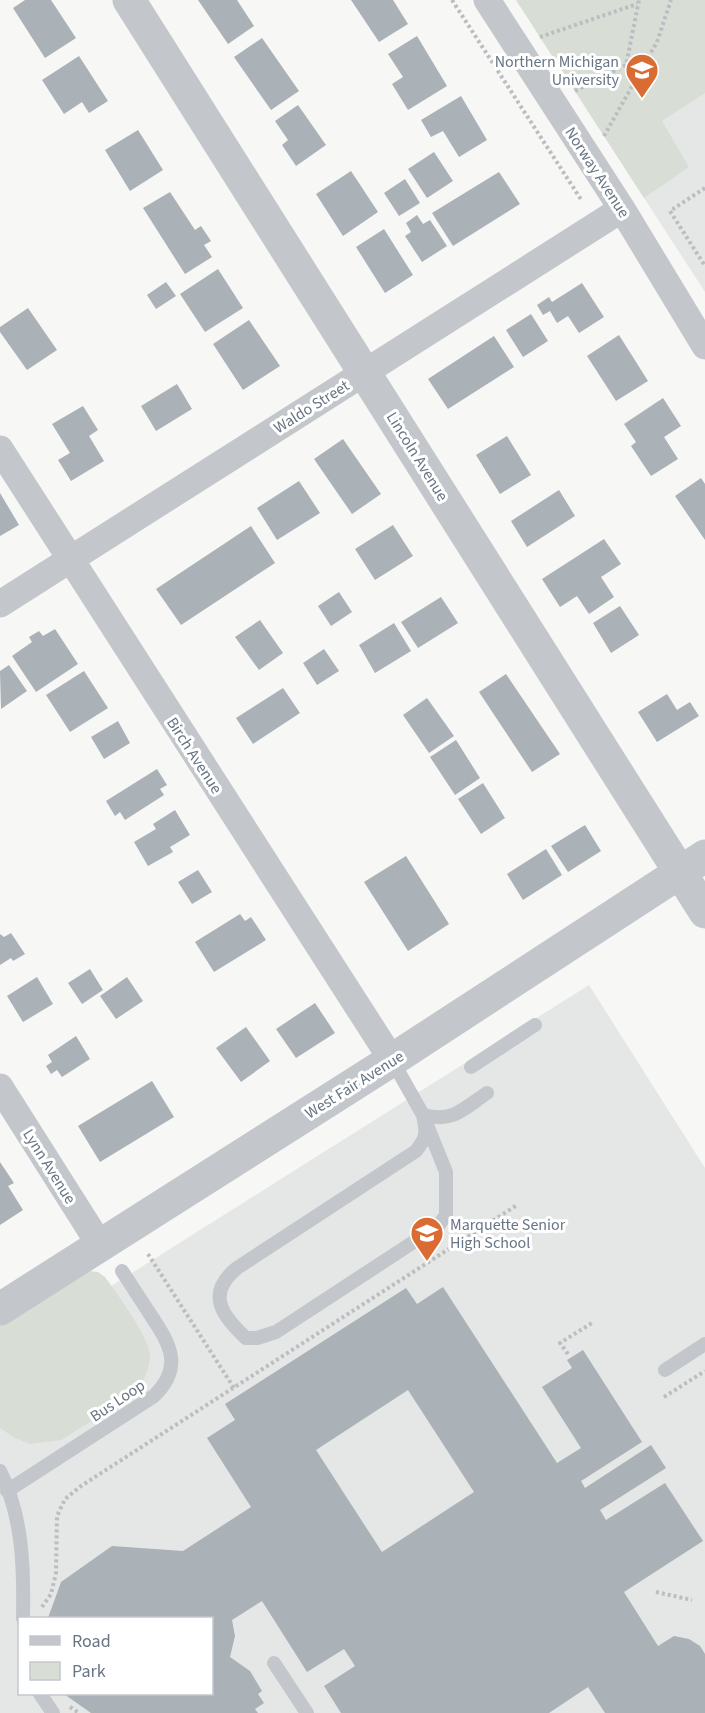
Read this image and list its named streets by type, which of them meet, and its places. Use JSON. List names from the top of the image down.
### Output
{
  "streets": {
    "street": [
      "Norway Avenue",
      "Waldo Street",
      "Lincoln Avenue",
      "Birch Avenue",
      "West Fair Avenue",
      "Lynn Avenue"
    ],
    "lane": ["Bus Loop"]
  },
  "crossings": [
    ["Norway Avenue", "Waldo Street"],
    ["Waldo Street", "Lincoln Avenue"],
    ["Waldo Street", "Birch Avenue"],
    ["Lincoln Avenue", "West Fair Avenue"],
    ["Birch Avenue", "West Fair Avenue"],
    ["West Fair Avenue", "Lynn Avenue"]
  ],
  "places": {
    "school or university": ["Northern Michigan University", "Marquette Senior High School"]
  },
  "legend": ["Road", "Park"]
}
